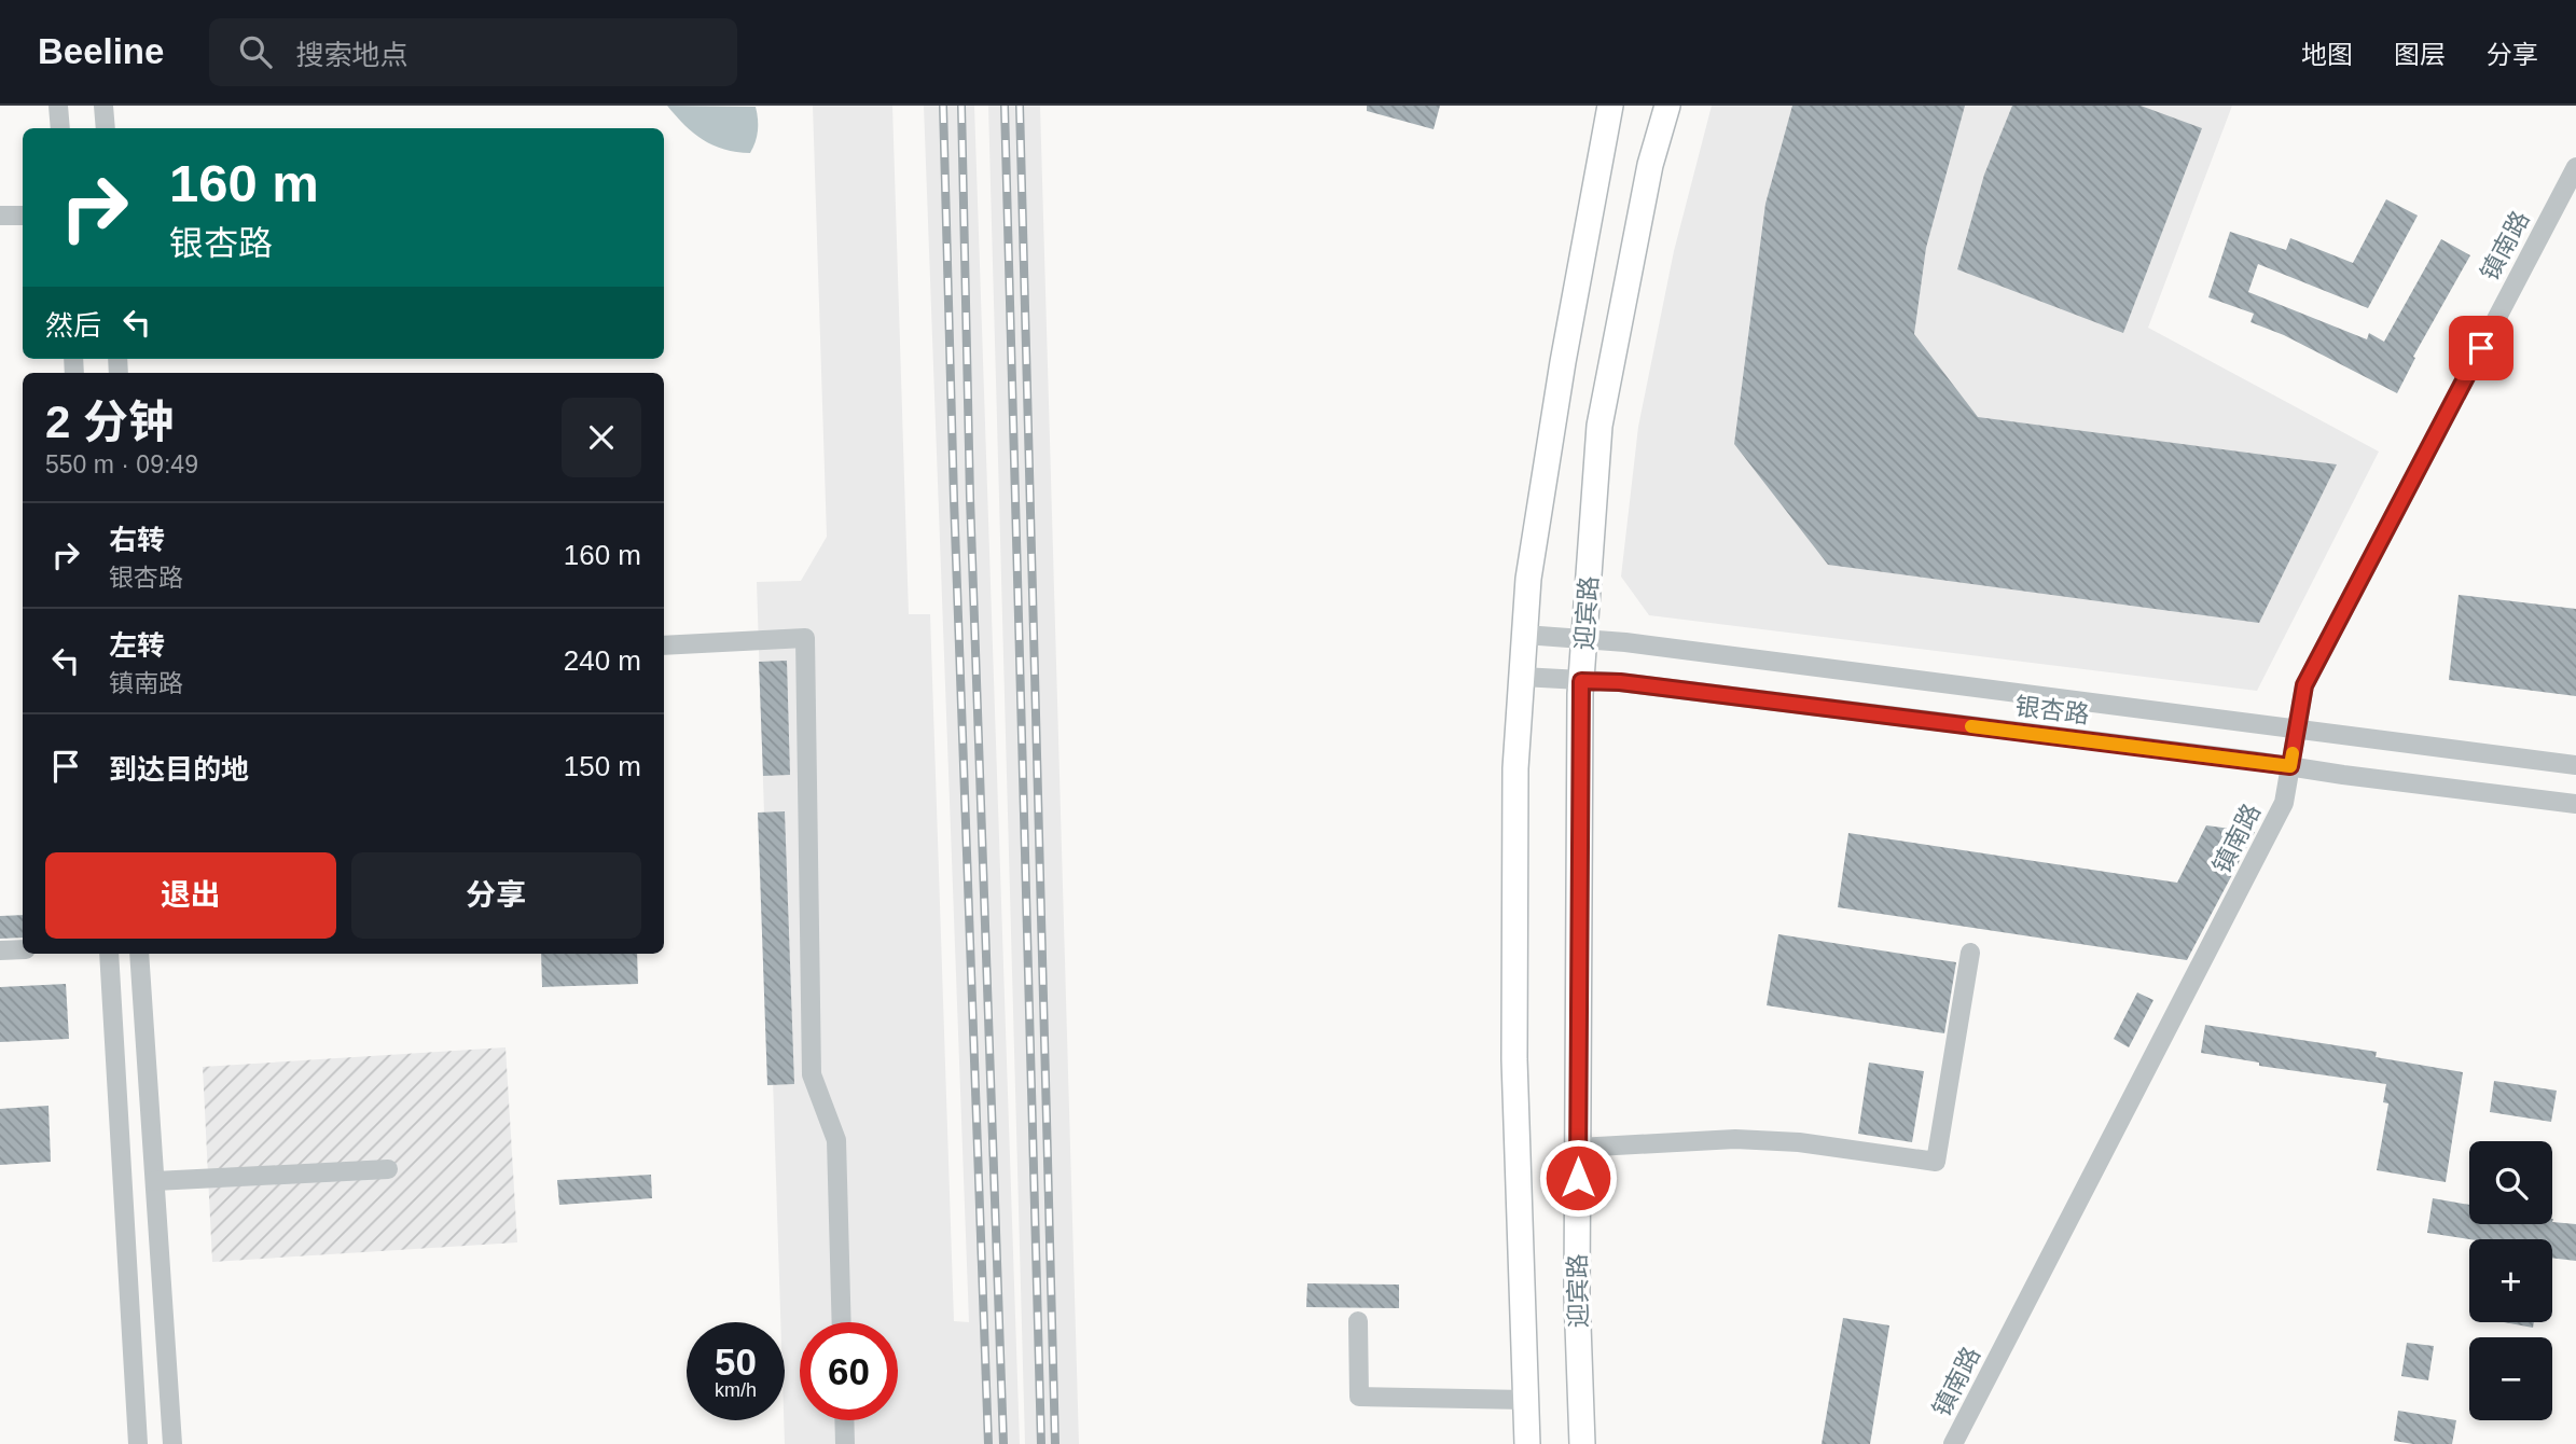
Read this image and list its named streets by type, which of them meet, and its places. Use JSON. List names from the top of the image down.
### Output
{
  "streets": {
    "main road": ["迎宾路"],
    "street": ["镇南路", "银杏路"]
  },
  "crossings": [
    ["镇南路", "银杏路"],
    ["迎宾路", "银杏路"]
  ],
  "page": {
    "header": "Beeline",
    "search": "搜索地点",
    "nav": ["地图", "图层", "分享"],
    "turn": ["160 m", "银杏路"],
    "then": "然后",
    "heading": ["2 分钟", "550 m · 09:49"],
    "list": [
      {
        "name": "右转",
        "note": "银杏路",
        "value": "160 m"
      },
      {
        "name": "左转",
        "note": "镇南路",
        "value": "240 m"
      },
      {
        "name": "到达目的地",
        "value": "150 m"
      }
    ],
    "buttons": ["退出", "分享"],
    "map_buttons": ["+", "−"],
    "speed": "50 km/h",
    "limit": "60"
  }
}
